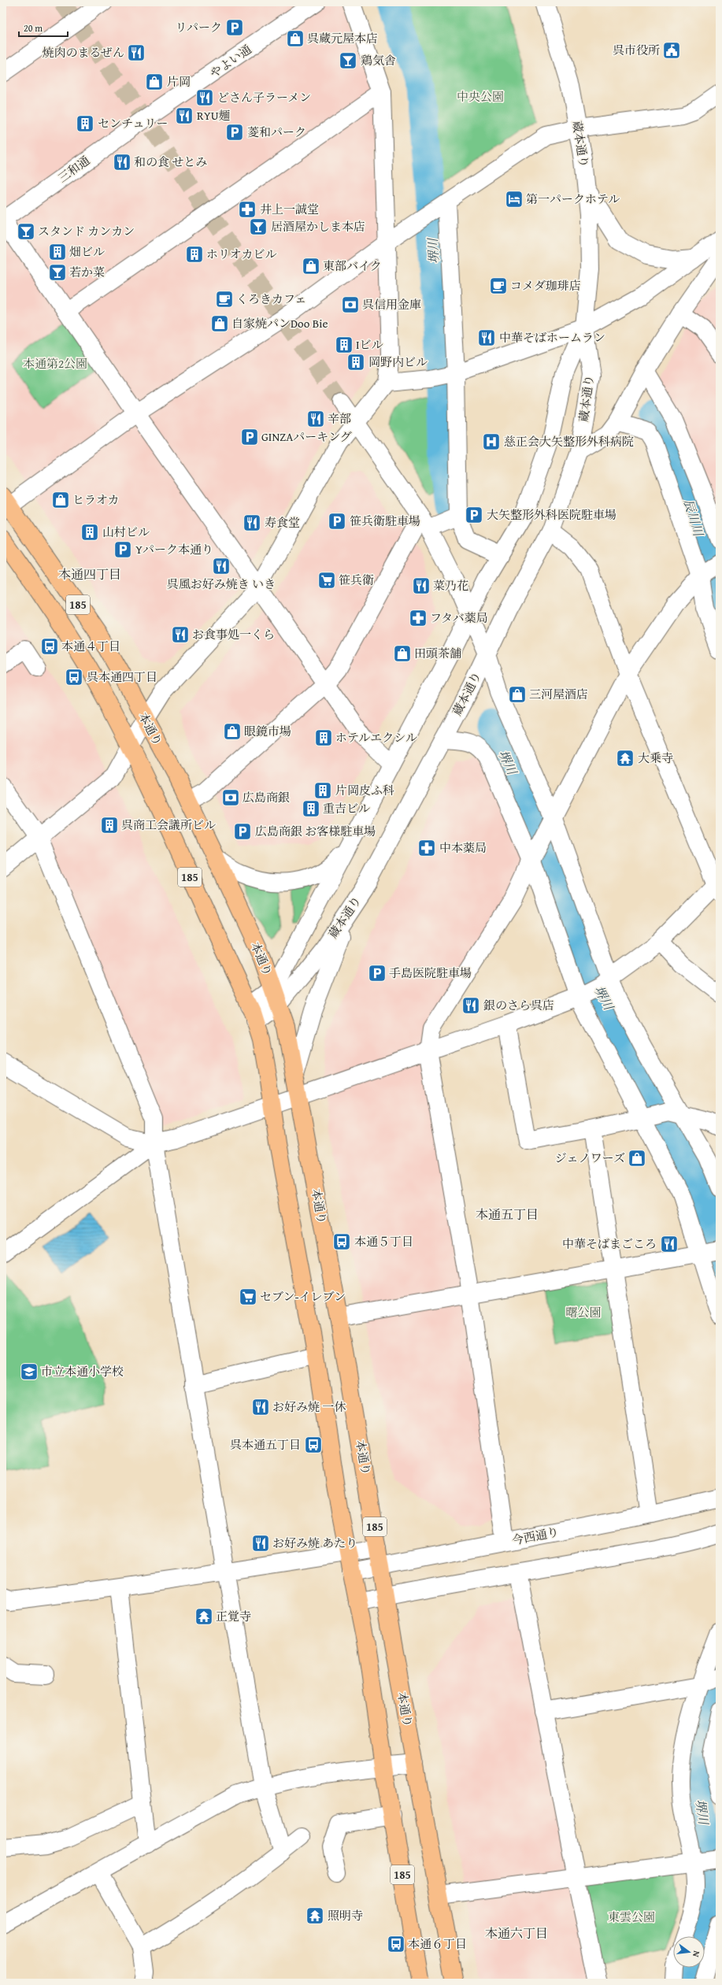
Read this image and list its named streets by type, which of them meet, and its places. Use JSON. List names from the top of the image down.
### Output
{
  "streets": {
    "highway": ["185", "本通り"],
    "street": [
      "やよい通",
      "蔵本通り",
      "三和通",
      "今西通り"
    ]
  },
  "crossings": [
    ["やよい通", "三和通"],
    ["蔵本通り", "185"],
    ["蔵本通り", "本通り"],
    ["185", "今西通り"],
    ["本通り", "今西通り"]
  ],
  "districts": ["本通四丁目", "本通五丁目", "本通六丁目"],
  "water": ["堺川", "辰川川"],
  "parks": [
    "中央公園",
    "本通第2公園",
    "曙公園",
    "東雲公園"
  ],
  "places": {
    "parking": [
      "リパーク",
      "菱和パーク",
      "GINZAパーキング",
      "大矢整形外科医院駐車場",
      "笹兵衛駐車場",
      "Yパーク本通り",
      "広島商銀 お客様駐車場",
      "手島医院駐車場"
    ],
    "shop": [
      "呉蔵元屋本店",
      "片岡",
      "東部バイク",
      "自家焼パンDoo Bie",
      "ヒラオカ",
      "田頭茶舗",
      "三河屋酒店",
      "眼鏡市場",
      "ジェノワーズ"
    ],
    "public building": ["呉市役所"],
    "restaurant": [
      "焼肉のまるぜん",
      "どさん子ラーメン",
      "RYU麺",
      "和の食 せとみ",
      "中華そばホームラン",
      "辛部",
      "寿食堂",
      "呉風お好み焼き いき",
      "菜乃花",
      "お食事処一くら",
      "銀のさら呉店",
      "中華そばまごころ",
      "お好み焼 一休",
      "お好み焼 あたり"
    ],
    "bar": [
      "鶏気舎",
      "居酒屋かしま本店",
      "スタンド カンカン",
      "若か菜"
    ],
    "building": [
      "センチュリー",
      "畑ビル",
      "ホリオカビル",
      "Iビル",
      "岡野内ビル",
      "山村ビル",
      "ホテルエクシル",
      "片岡皮ふ科",
      "重吉ビル",
      "呉商工会議所ビル"
    ],
    "hotel": ["第一パークホテル"],
    "pharmacy": ["井上一誠堂", "フタバ薬局", "中本薬局"],
    "cafe": ["コメダ珈琲店", "くろきカフェ"],
    "bank": ["呉信用金庫", "広島商銀"],
    "hospital": ["慈正会大矢整形外科病院"],
    "supermarket": ["笹兵衛", "セブン-イレブン"],
    "bus stop": [
      "本通４丁目",
      "呉本通四丁目",
      "本通５丁目",
      "呉本通五丁目",
      "本通６丁目"
    ],
    "temple": ["大乗寺", "正覚寺", "照明寺"],
    "school or university": ["市立本通小学校"]
  },
  "scale_bar": "20 m",
  "north": "right"
}
